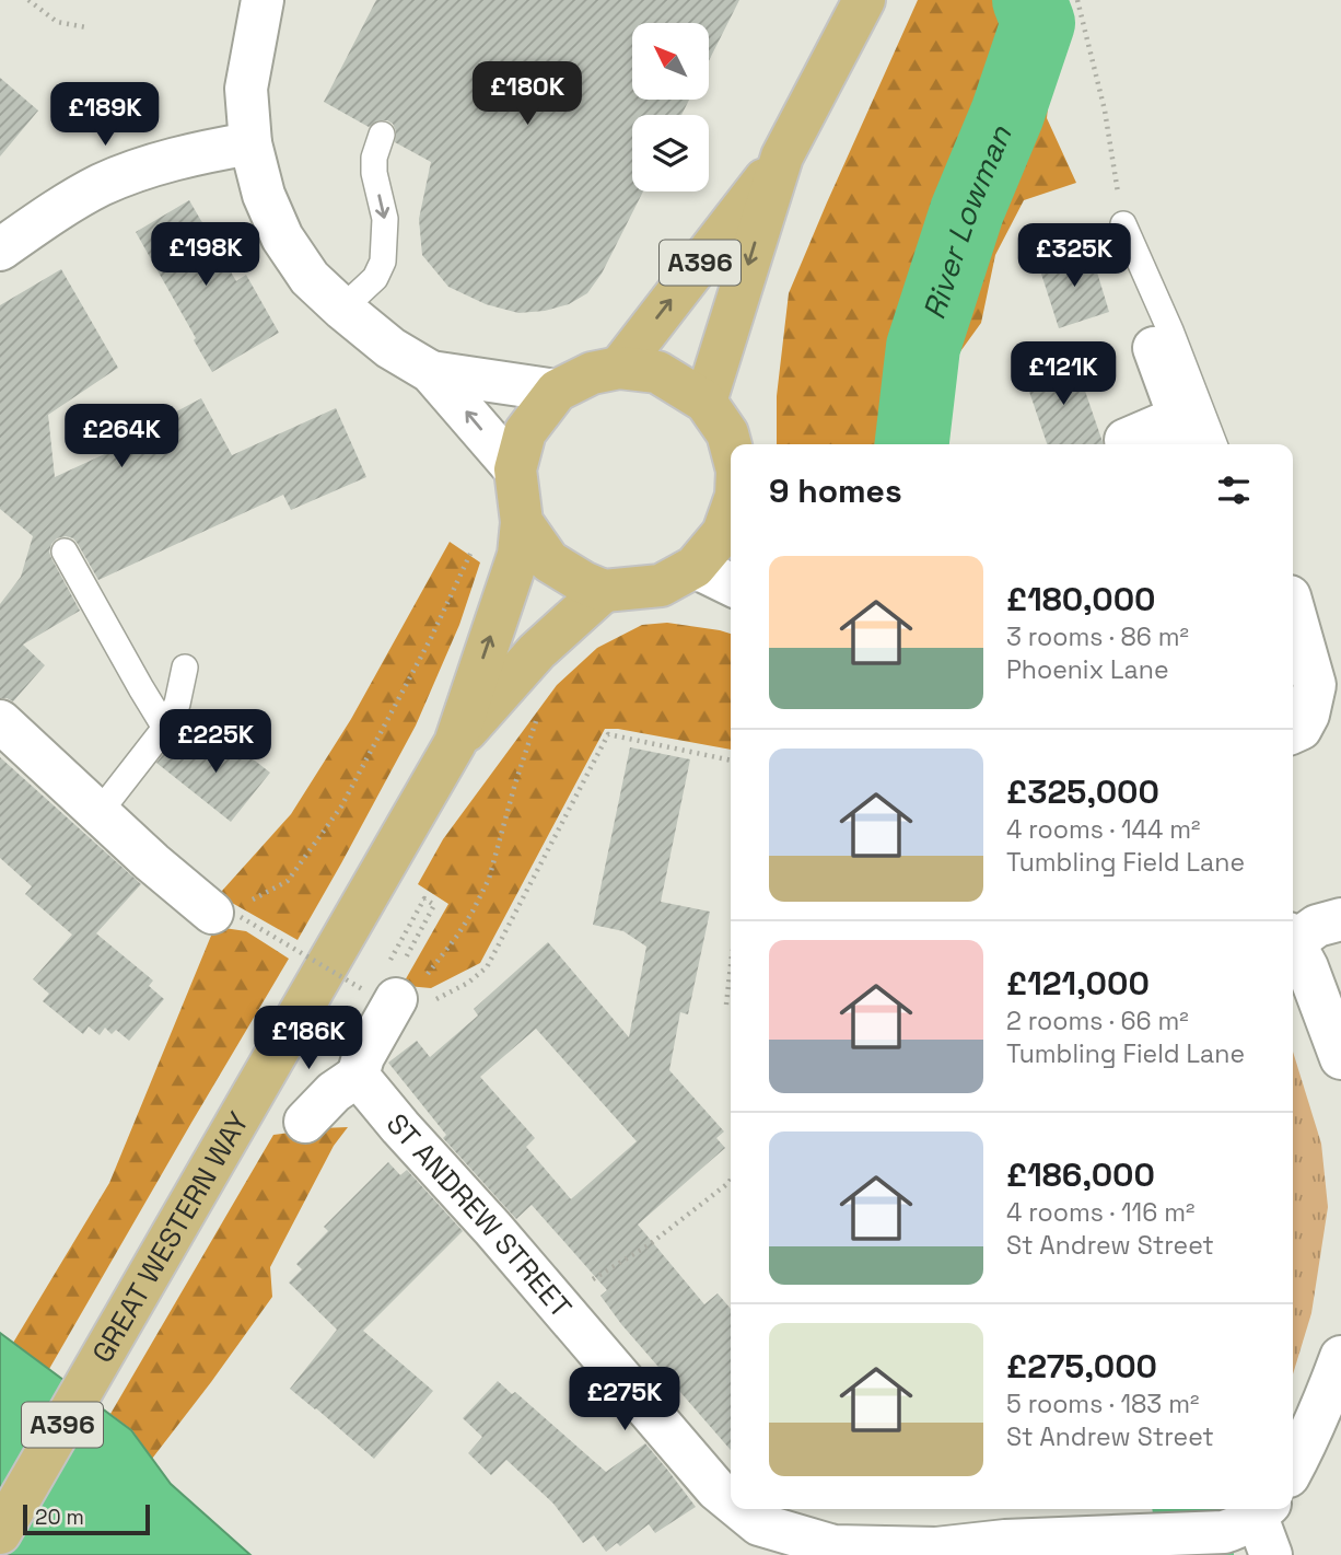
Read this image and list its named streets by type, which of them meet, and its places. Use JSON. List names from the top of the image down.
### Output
{
  "streets": {
    "main road": ["A396", "GREAT WESTERN WAY"],
    "street": ["ST ANDREW STREET"]
  },
  "crossings": [
    ["A396", "GREAT WESTERN WAY"]
  ],
  "water": ["River Lowman"],
  "scale_bar": "20 m",
  "north": "top left",
  "page": {
    "price": [
      "£180K",
      "£189K",
      "£198K",
      "£325K",
      "£121K",
      "£264K",
      "£225K",
      "£186K",
      "£275K"
    ],
    "heading": "9 homes",
    "list": [
      {
        "name": "£180,000",
        "note": "3 rooms · 86 m² · Phoenix Lane"
      },
      {
        "name": "£325,000",
        "note": "4 rooms · 144 m² · Tumbling Field Lane"
      },
      {
        "name": "£121,000",
        "note": "2 rooms · 66 m² · Tumbling Field Lane"
      },
      {
        "name": "£186,000",
        "note": "4 rooms · 116 m² · St Andrew Street"
      },
      {
        "name": "£275,000",
        "note": "5 rooms · 183 m² · St Andrew Street"
      }
    ],
    "scale": "20 m"
  }
}
